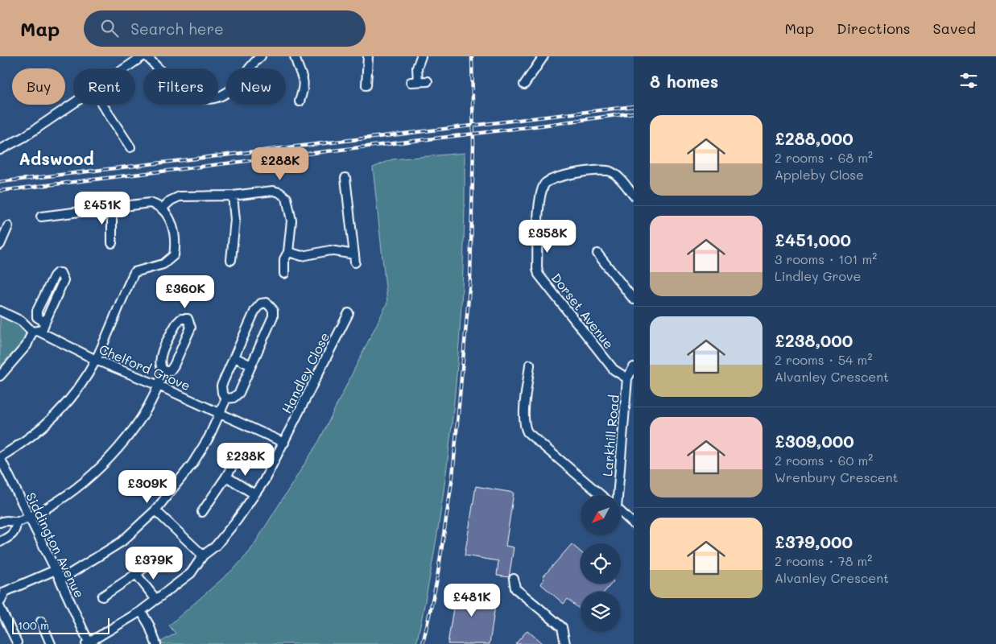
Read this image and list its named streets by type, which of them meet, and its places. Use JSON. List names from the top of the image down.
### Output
{
  "streets": {
    "street": [
      "Dorset Avenue",
      "Chelford Grove",
      "Handley Close",
      "Larkhill Road",
      "Siddington Avenue"
    ]
  },
  "crossings": [
    ["Dorset Avenue", "Larkhill Road"],
    ["Chelford Grove", "Handley Close"],
    ["Handley Close", "Siddington Avenue"]
  ],
  "districts": ["Adswood"],
  "scale_bar": "100 m",
  "north": "bottom left",
  "page": {
    "header": "Map",
    "search": "Search here",
    "nav": ["Map", "Directions", "Saved"],
    "heading": "8 homes",
    "chip": [
      "Buy",
      "Rent",
      "Filters",
      "New"
    ],
    "list": [
      {
        "name": "£288,000",
        "note": "2 rooms · 68 m² · Appleby Close"
      },
      {
        "name": "£451,000",
        "note": "3 rooms · 101 m² · Lindley Grove"
      },
      {
        "name": "£238,000",
        "note": "2 rooms · 54 m² · Alvanley Crescent"
      },
      {
        "name": "£309,000",
        "note": "2 rooms · 60 m² · Wrenbury Crescent"
      },
      {
        "name": "£379,000",
        "note": "2 rooms · 78 m² · Alvanley Crescent"
      }
    ],
    "price": [
      "£288K",
      "£451K",
      "£358K",
      "£360K",
      "£238K",
      "£309K",
      "£379K",
      "£481K"
    ],
    "scale": "100 m"
  }
}
